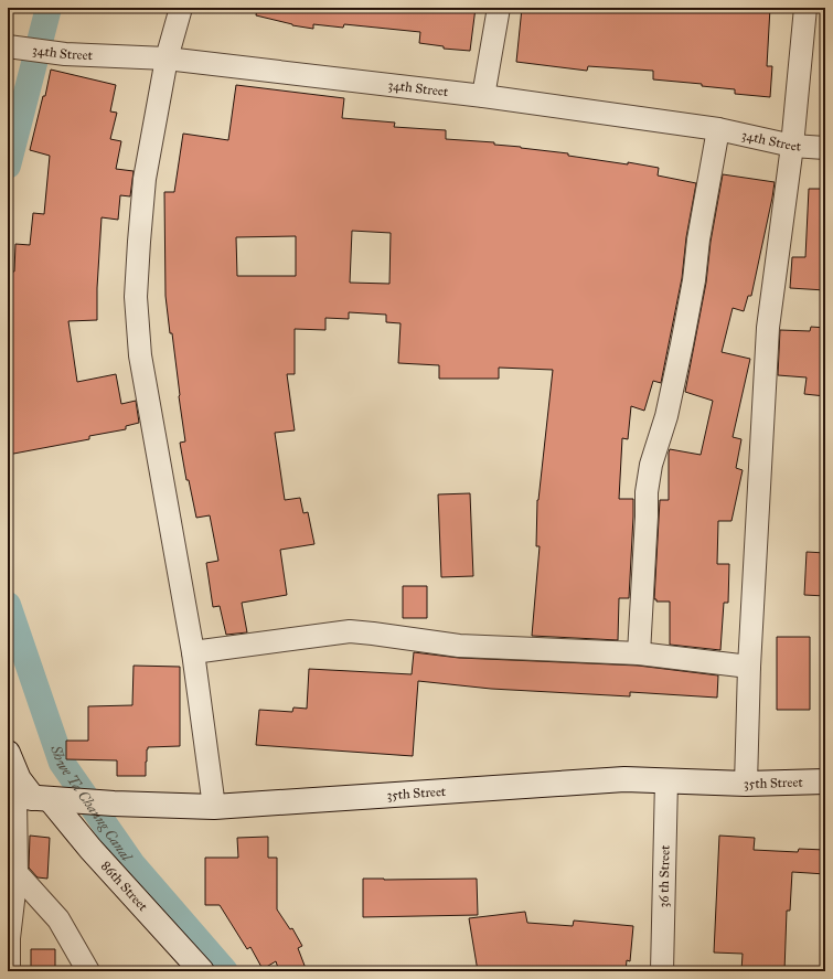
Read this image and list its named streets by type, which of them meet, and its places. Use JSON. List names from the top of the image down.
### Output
{
  "streets": {
    "main road": ["35th Street", "86th Street"],
    "street": ["34th Street", "36 th Street"]
  },
  "crossings": [
    ["35th Street", "36 th Street"],
    ["35th Street", "86th Street"]
  ],
  "water": ["Shwe Ta Chaung Canal"]
}
